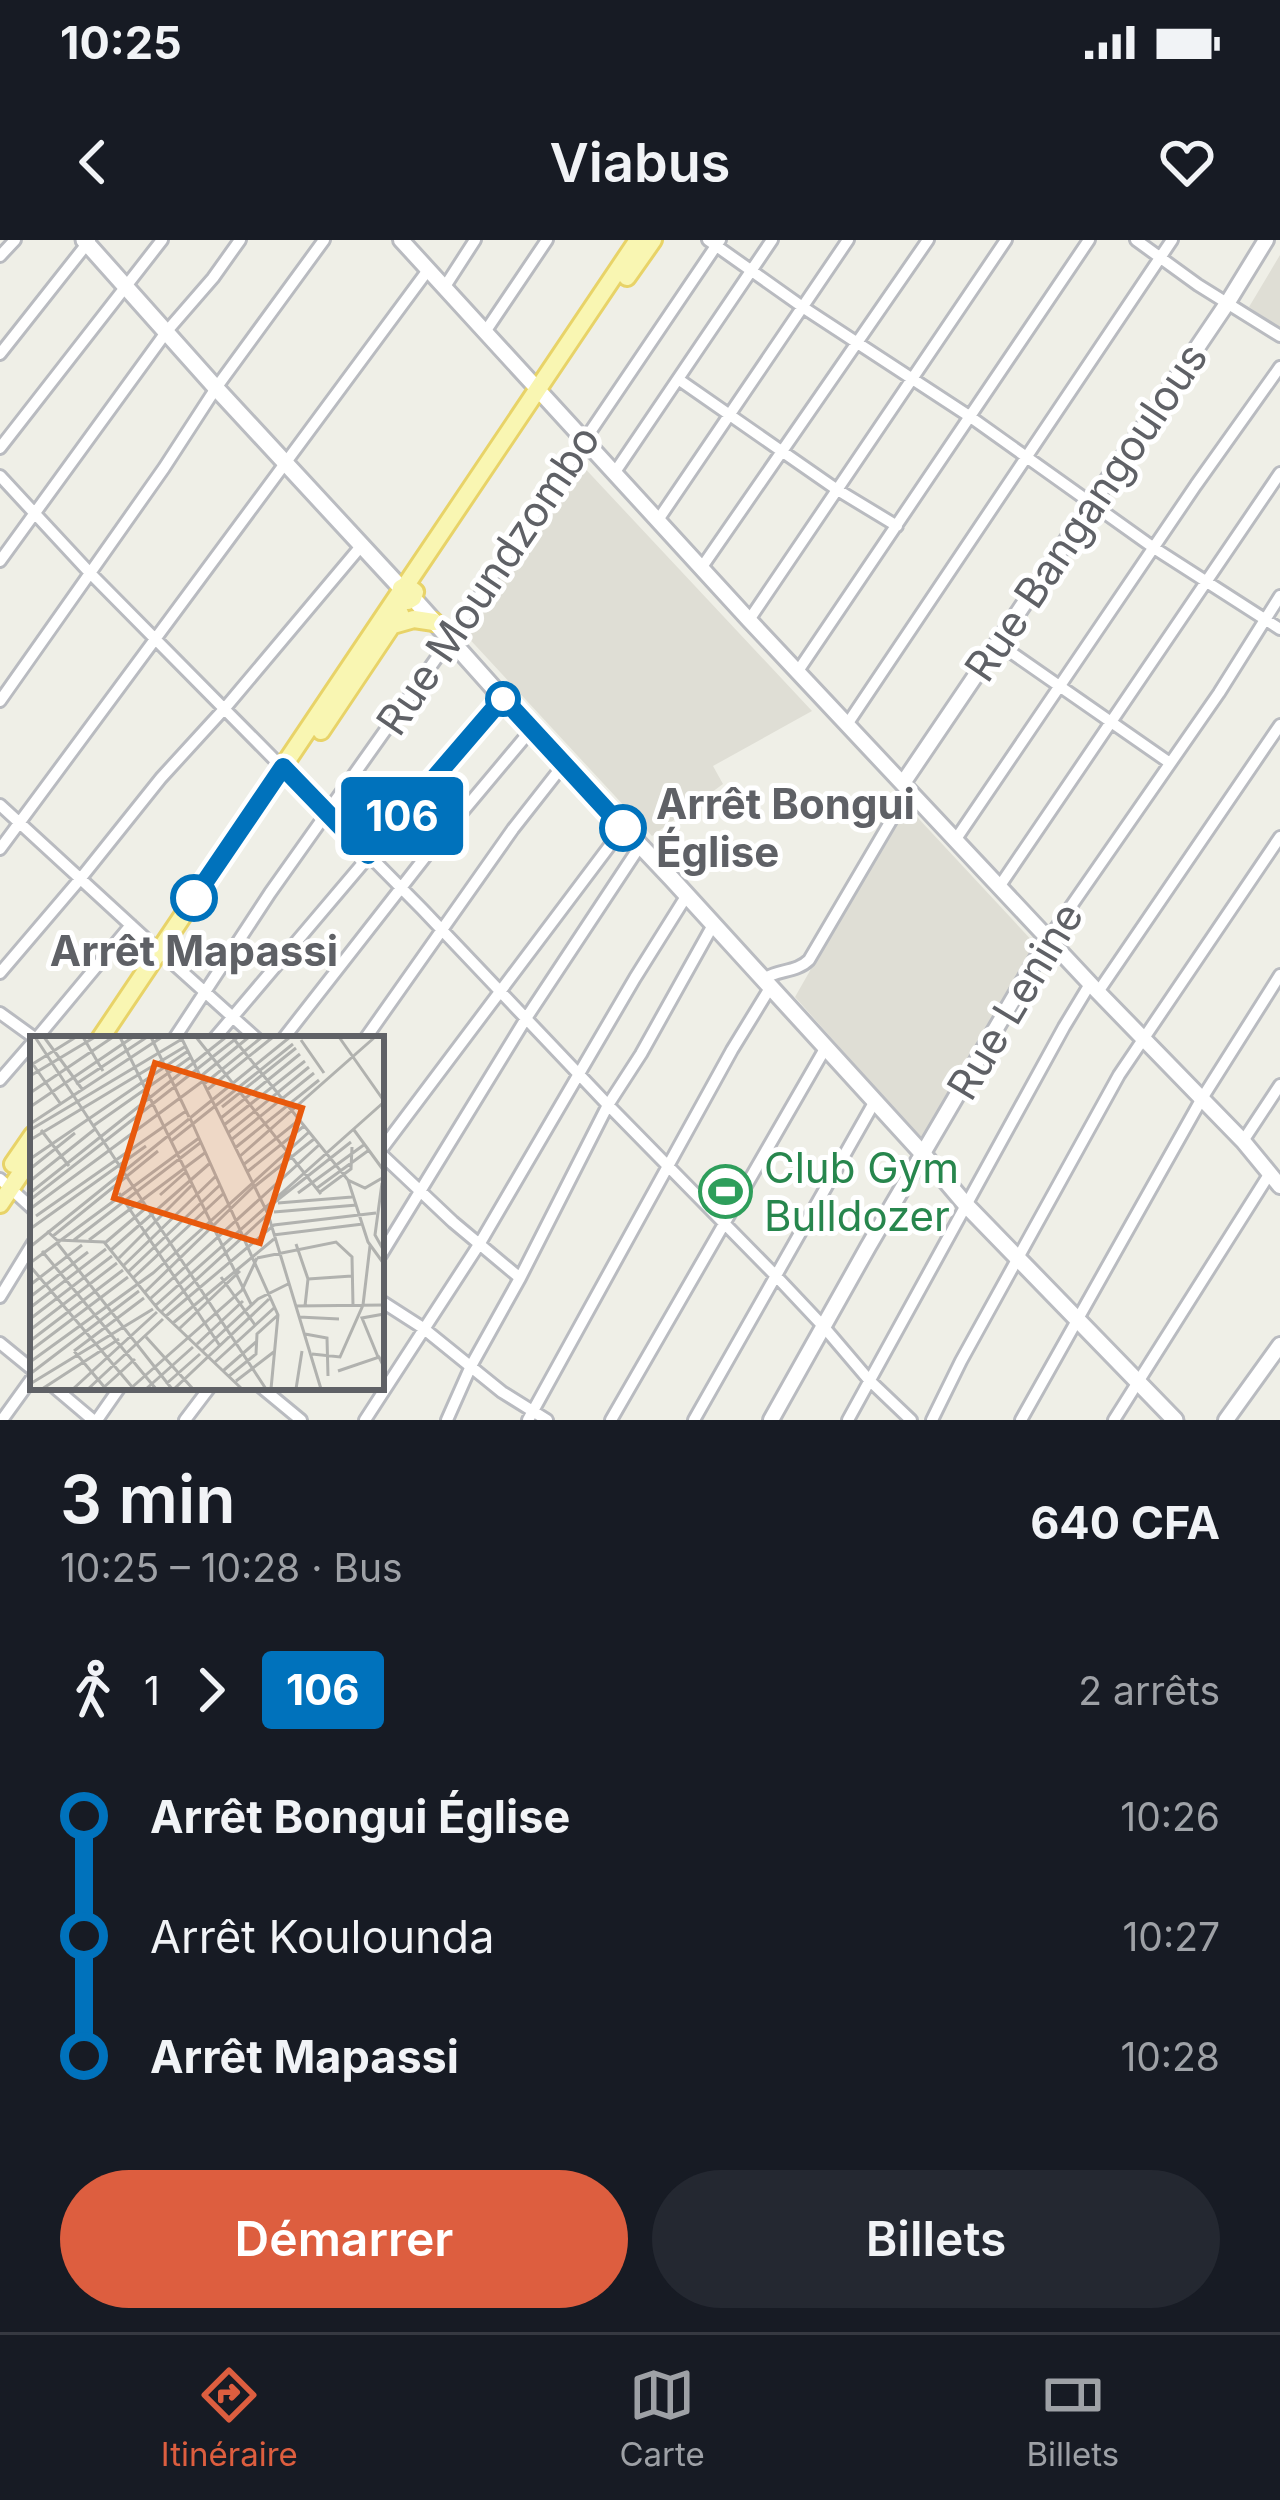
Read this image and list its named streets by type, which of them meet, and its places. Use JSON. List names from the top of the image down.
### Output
{
  "streets": {
    "street": ["Rue Bangangoulous", "Rue Moundzombo", "Rue Lenine"]
  },
  "places": {
    "other": ["Arrêt Bongui Église", "Arrêt Mapassi"],
    "sports": ["Club Gym Bulldozer"]
  },
  "lines": ["bus line 106"],
  "page": {
    "status": "10:25",
    "header": "Viabus",
    "on_map": "106",
    "heading": ["3 min", "10:25 – 10:28 · Bus", "640 CFA"],
    "legs": ["1", "106", "2 arrêts"],
    "list": [
      {
        "name": "Arrêt Bongui Église",
        "value": "10:26"
      },
      {
        "name": "Arrêt Koulounda",
        "value": "10:27"
      },
      {
        "name": "Arrêt Mapassi",
        "value": "10:28"
      }
    ],
    "buttons": ["Démarrer", "Billets"],
    "tabs": ["Itinéraire", "Carte", "Billets"]
  }
}
